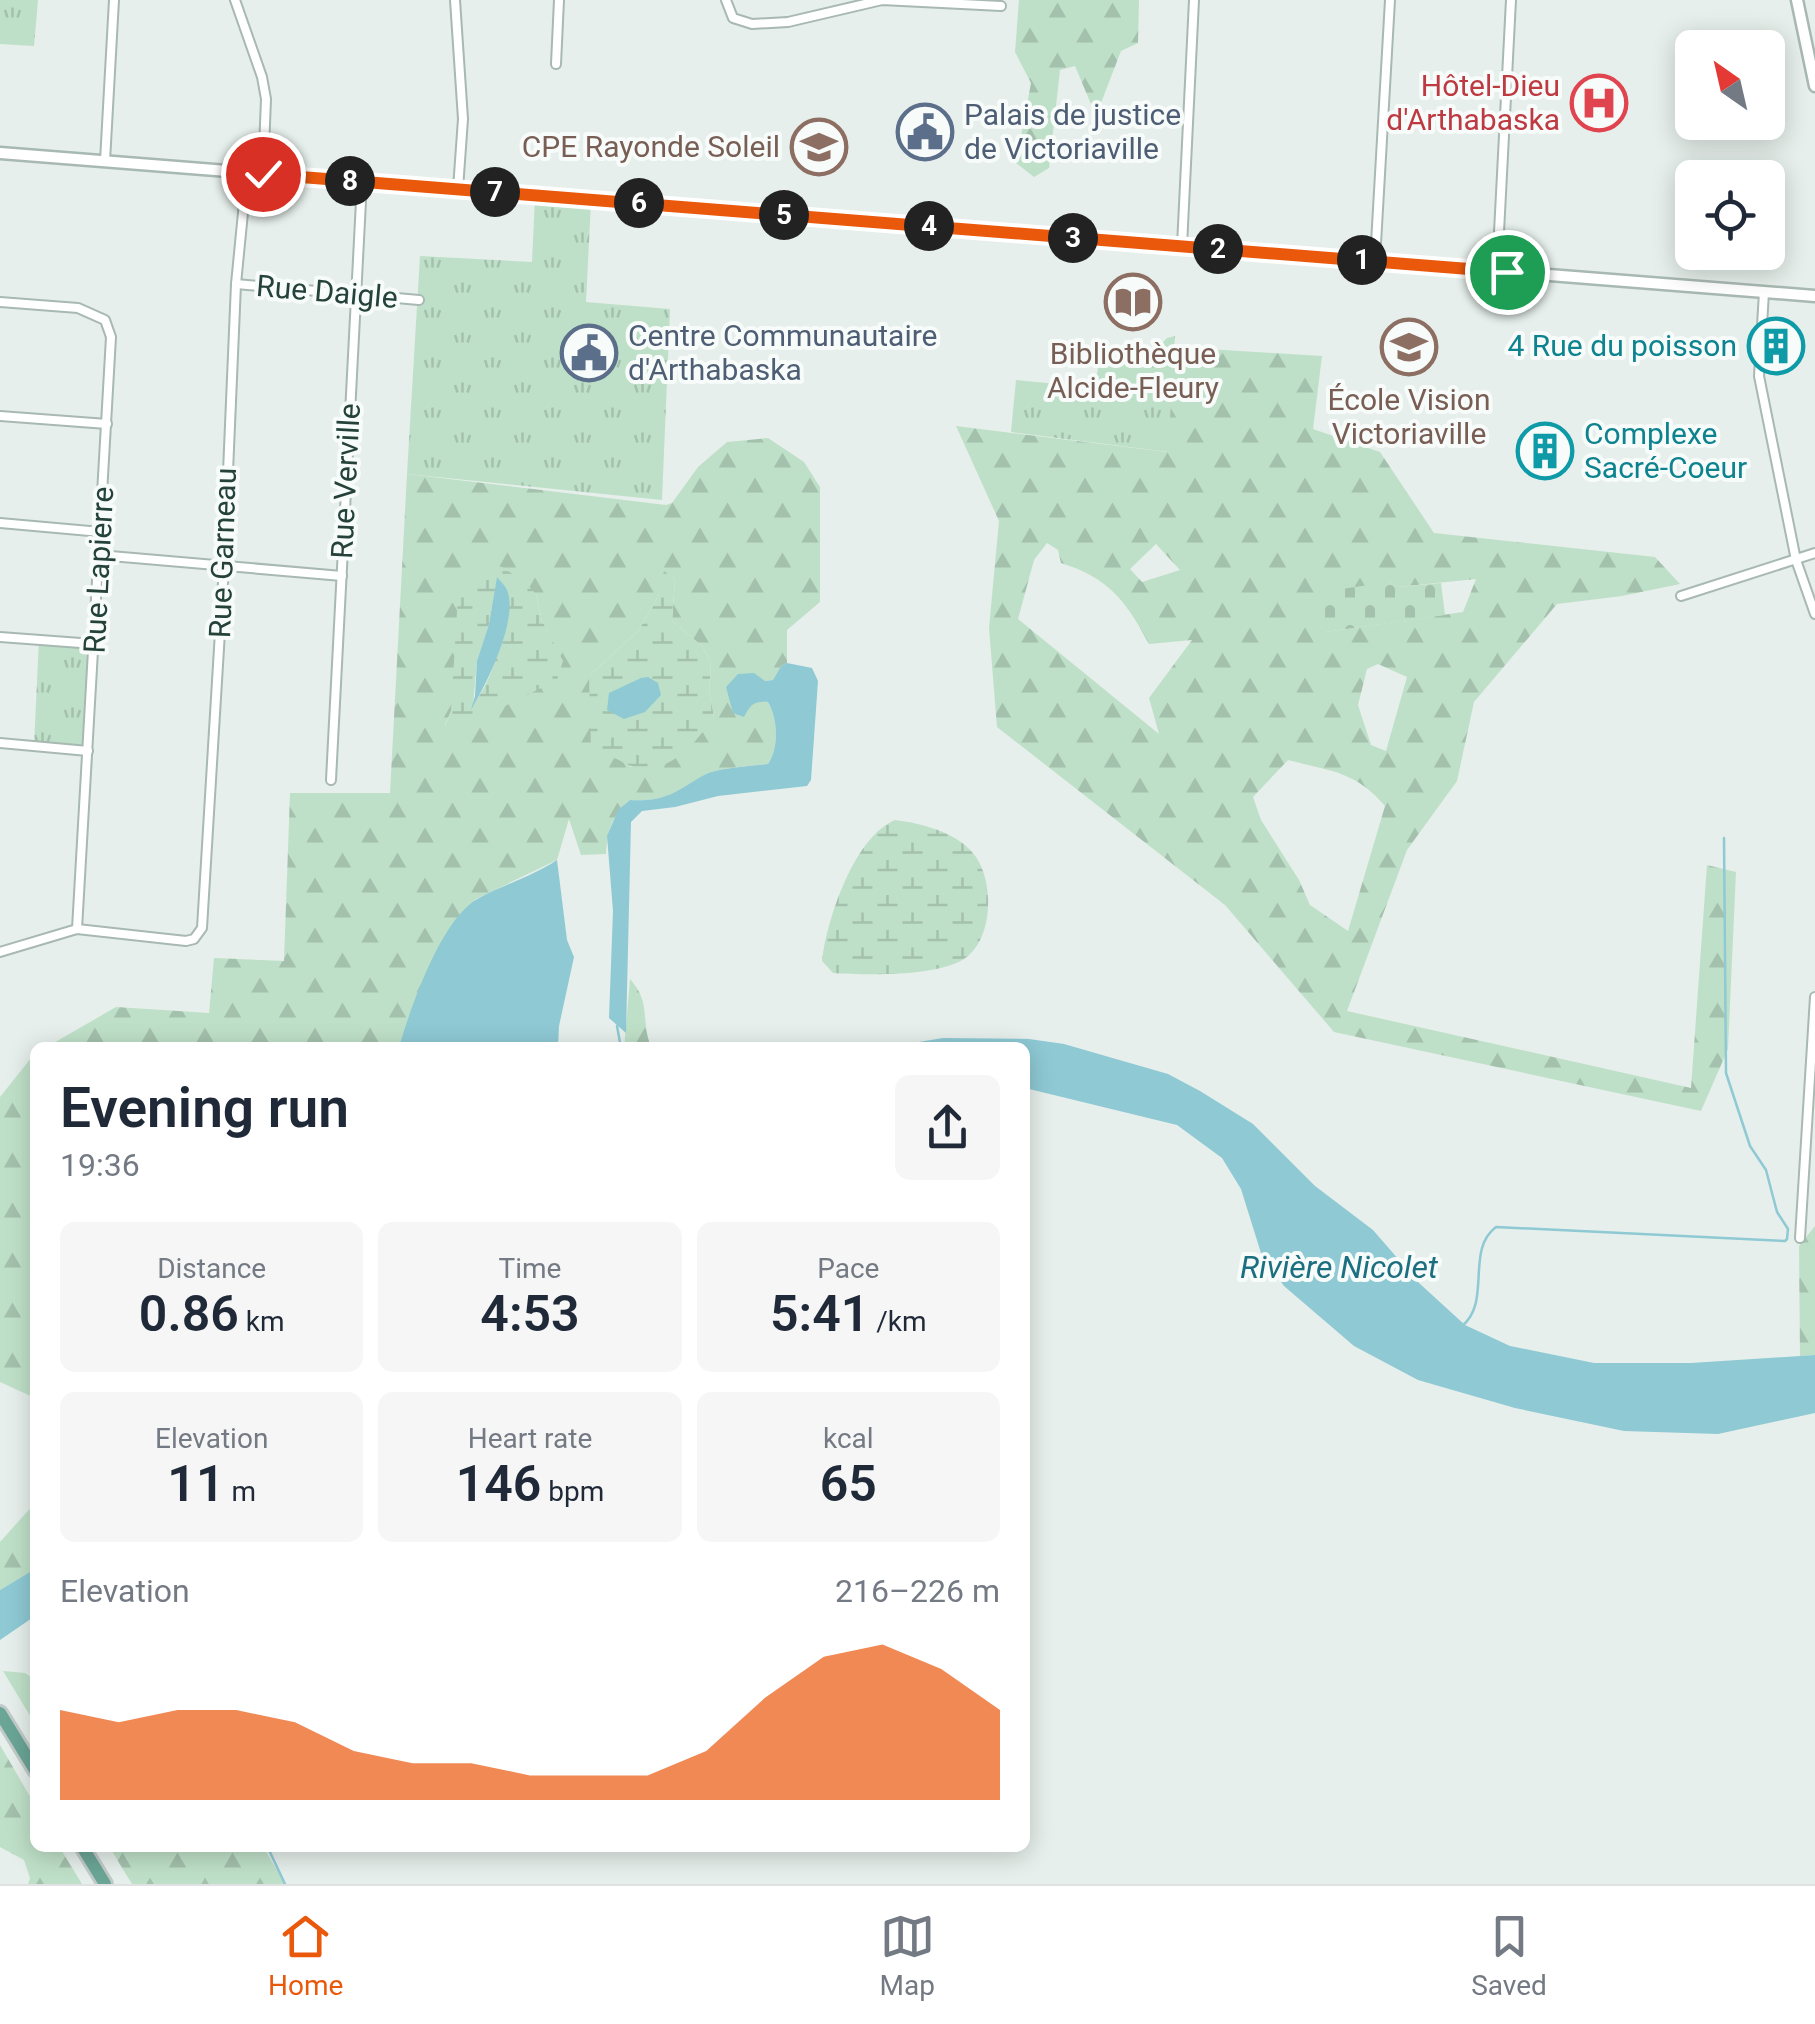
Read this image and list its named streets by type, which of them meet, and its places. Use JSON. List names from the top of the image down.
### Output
{
  "streets": {
    "street": [
      "Rue Daigle",
      "Rue Verville",
      "Rue Garneau",
      "Rue Lapierre"
    ]
  },
  "crossings": [
    ["Rue Daigle", "Rue Verville"],
    ["Rue Daigle", "Rue Garneau"],
    ["Rue Garneau", "Rue Lapierre"]
  ],
  "water": ["Rivière Nicolet"],
  "places": {
    "hospital": ["Hôtel-Dieu d'Arthabaska"],
    "public building": ["Palais de justice de Victoriaville", "Centre Communautaire d'Arthabaska"],
    "school or university": ["CPE Rayonde Soleil", "École Vision Victoriaville"],
    "library": ["Bibliothèque Alcide-Fleury"],
    "building": ["4 Rue du poisson", "Complexe Sacré-Coeur"]
  },
  "north": "top left",
  "page": {
    "pins": [
      "8",
      "7",
      "6",
      "5",
      "4",
      "3",
      "2",
      "1"
    ],
    "heading": ["Evening run", "19:36"],
    "stats": [
      ["Distance", "0.86 km"],
      ["Time", "4:53"],
      ["Pace", "5:41 /km"],
      ["Elevation", "11 m"],
      ["Heart rate", "146 bpm"],
      ["kcal", "65"]
    ],
    "chart": ["Elevation", "216–226 m"],
    "tabs": ["Home", "Map", "Saved"]
  }
}
